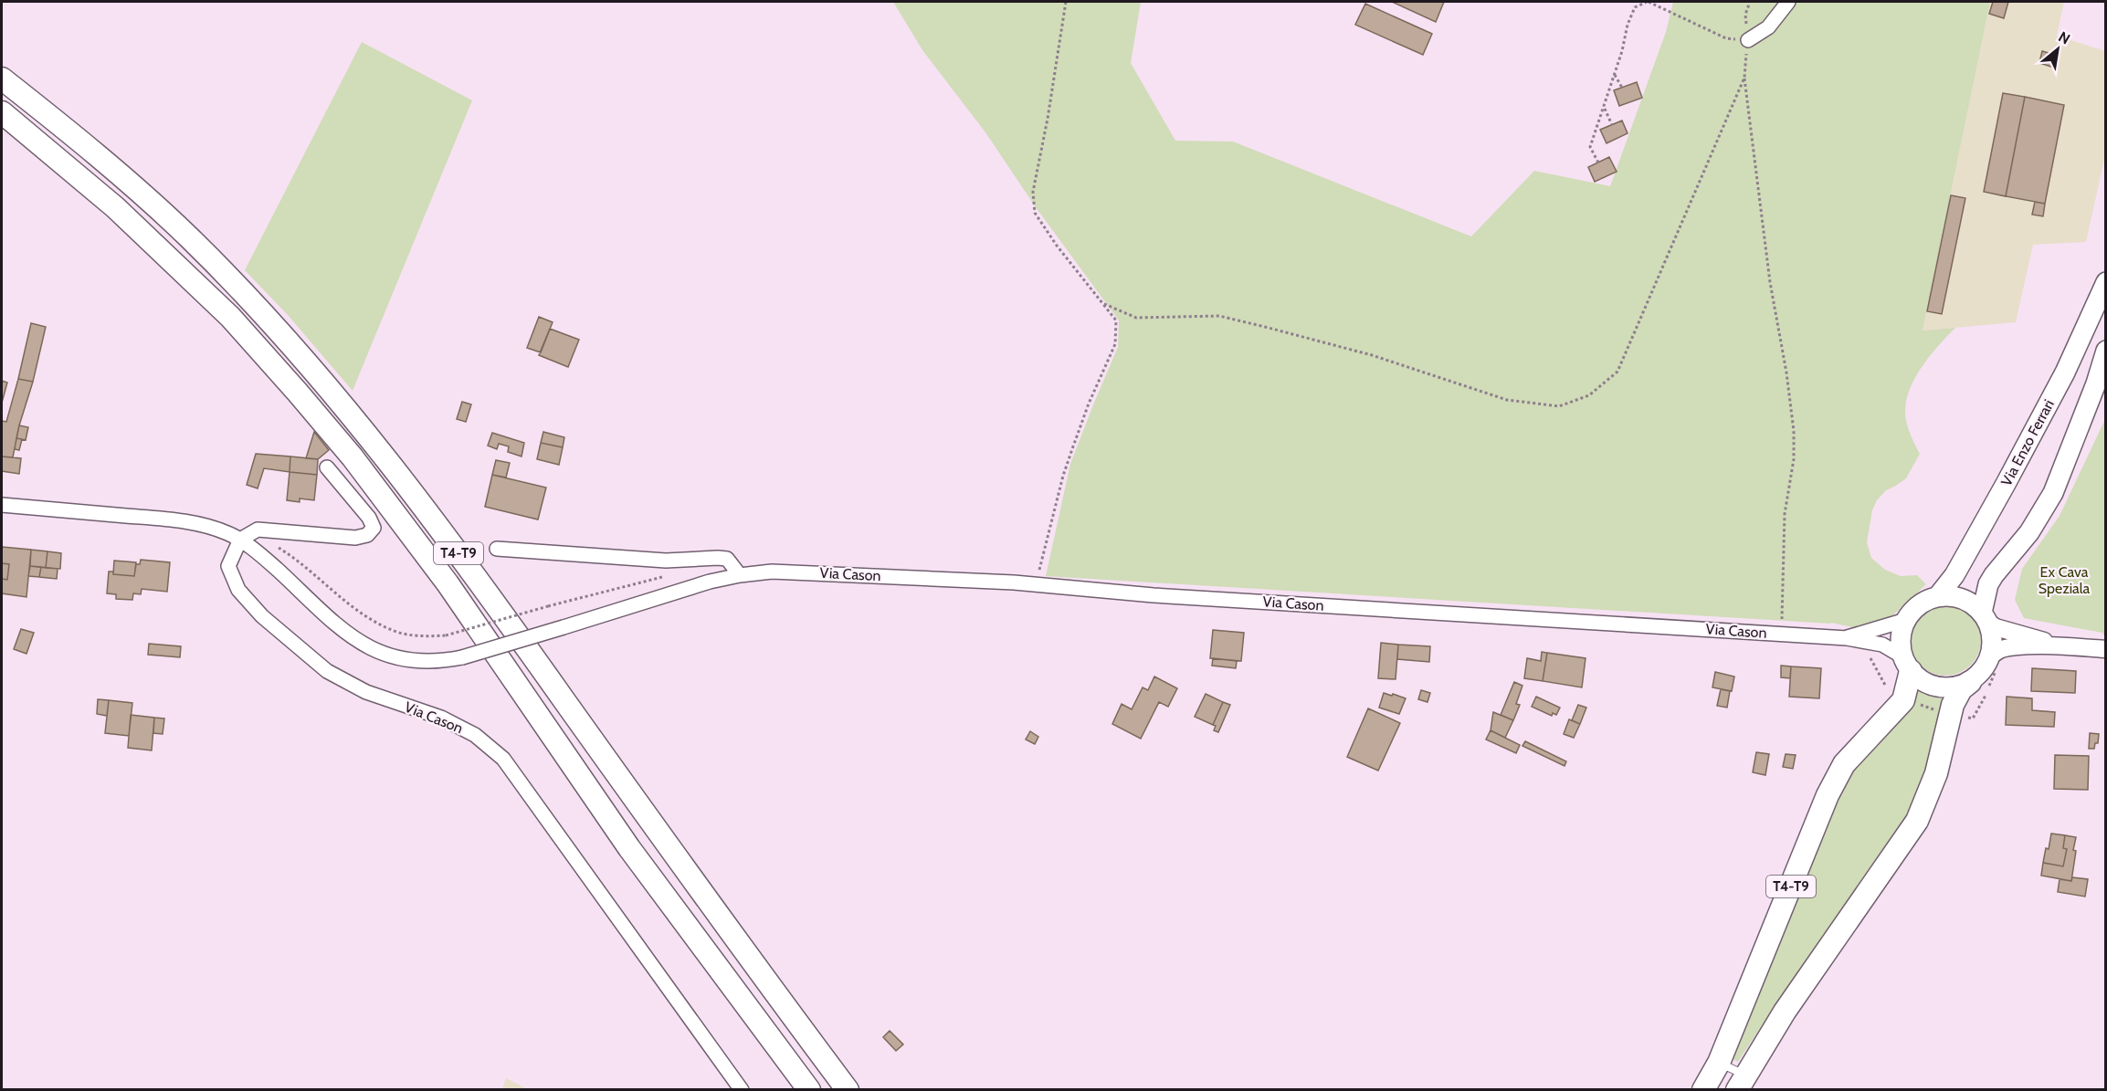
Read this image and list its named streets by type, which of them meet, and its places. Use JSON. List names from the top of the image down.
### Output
{
  "streets": {
    "highway": ["T4-T9"],
    "main road": ["Via Enzo Ferrari"],
    "street": ["Via Cason"]
  },
  "crossings": [
    ["Via Enzo Ferrari", "T4-T9"],
    ["Via Enzo Ferrari", "Via Cason"],
    ["T4-T9", "Via Cason"]
  ],
  "parks": ["Ex Cava Speziala"],
  "north": "top right"
}
